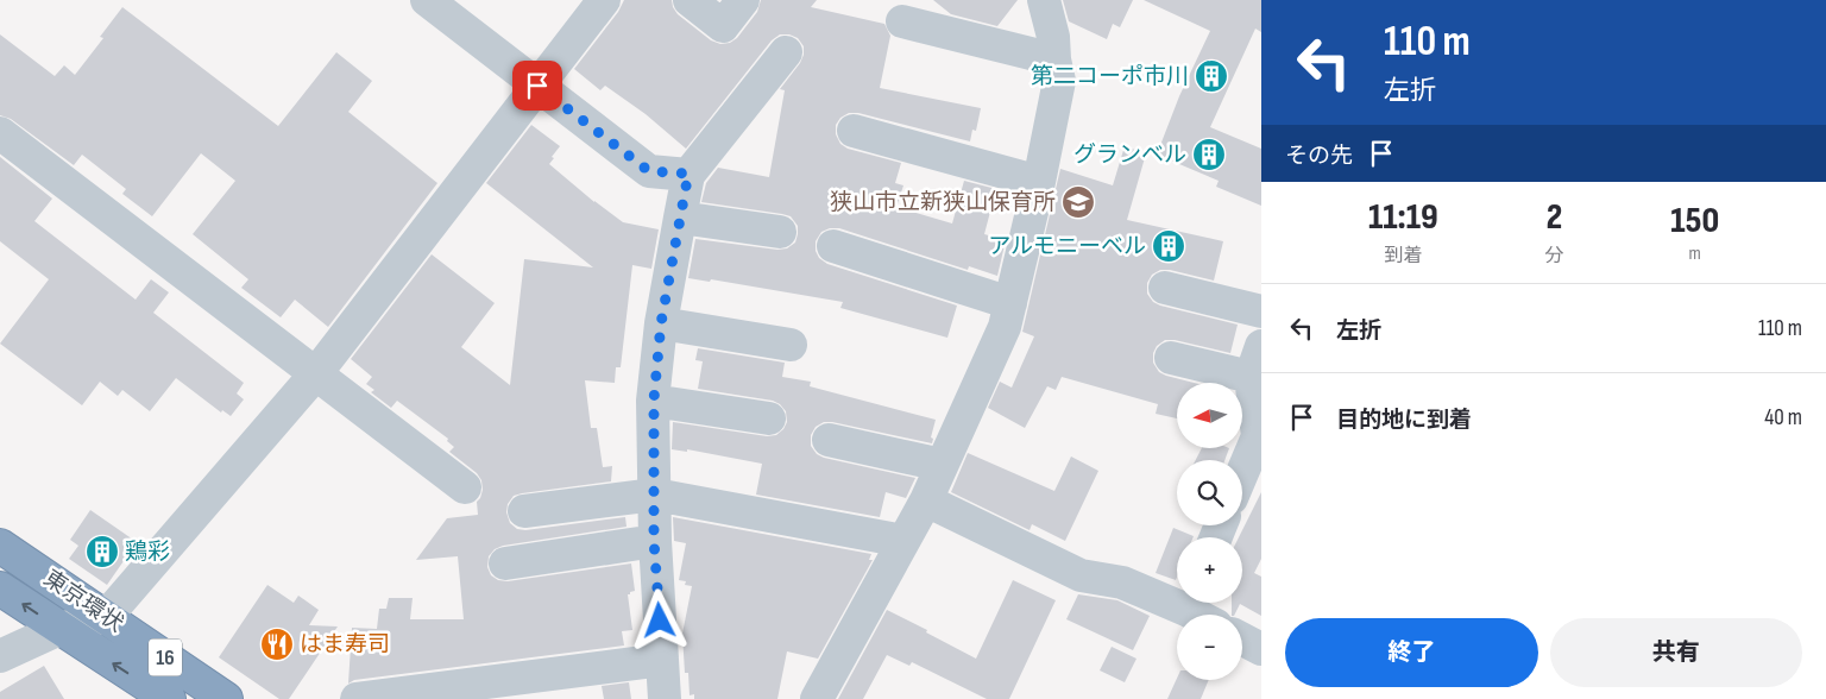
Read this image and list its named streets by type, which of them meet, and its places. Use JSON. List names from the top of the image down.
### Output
{
  "streets": {
    "highway": ["東京環状", "16"]
  },
  "places": {
    "building": [
      "第二コーポ市川",
      "グランベル",
      "アルモニーベル",
      "鶏彩"
    ],
    "school or university": ["狭山市立新狭山保育所"],
    "restaurant": ["はま寿司"]
  },
  "north": "left",
  "page": {
    "turn": ["110 m", "左折"],
    "then": "その先",
    "eta": [
      "11:19",
      "到着",
      "2",
      "分",
      "150",
      "m"
    ],
    "list": [
      {
        "name": "左折",
        "value": "110 m"
      },
      {
        "name": "目的地に到着",
        "value": "40 m"
      }
    ],
    "map_buttons": ["+", "−"],
    "buttons": ["終了", "共有"]
  }
}
